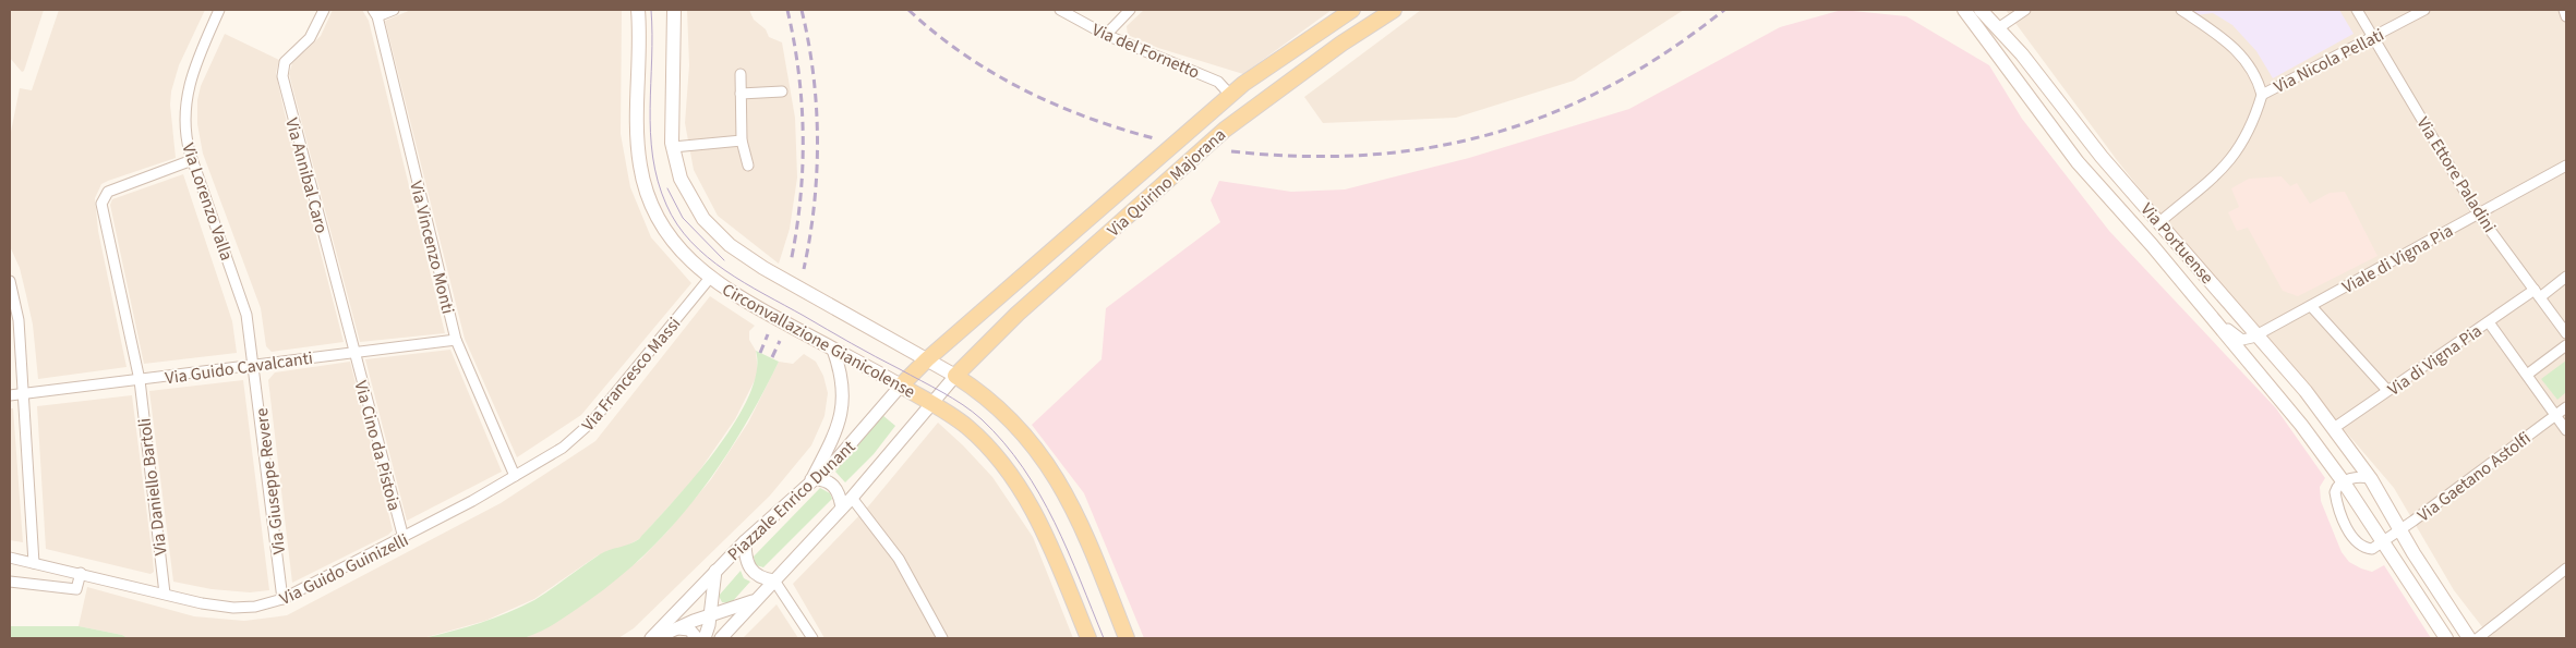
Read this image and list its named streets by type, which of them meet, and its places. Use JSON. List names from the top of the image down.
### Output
{
  "streets": {
    "main road": [
      "Via Quirino Majorana",
      "Via Portuense",
      "Circonvallazione Gianicolense",
      "Piazzale Enrico Dunant"
    ],
    "street": [
      "Via del Fornetto",
      "Via Nicola Pellati",
      "Via Ettore Paladini",
      "Via Annibal Caro",
      "Via Lorenzo Valla",
      "Via Vincenzo Monti",
      "Viale di Vigna Pia",
      "Via di Vigna Pia",
      "Via Guido Cavalcanti",
      "Via Francesco Massi",
      "Via Cino da Pistoia",
      "Via Gaetano Astolfi",
      "Via Giuseppe Revere",
      "Via Daniello Bartoli",
      "Via Guido Guinizelli"
    ]
  },
  "crossings": [
    ["Via del Fornetto", "Via Quirino Majorana"],
    ["Via Nicola Pellati", "Via Ettore Paladini"],
    ["Via Ettore Paladini", "Viale di Vigna Pia"],
    ["Via Ettore Paladini", "Via di Vigna Pia"],
    ["Via Annibal Caro", "Via Guido Cavalcanti"],
    ["Via Annibal Caro", "Via Cino da Pistoia"],
    ["Via Quirino Majorana", "Circonvallazione Gianicolense"],
    ["Via Quirino Majorana", "Piazzale Enrico Dunant"],
    ["Via Lorenzo Valla", "Via Guido Cavalcanti"],
    ["Via Lorenzo Valla", "Via Giuseppe Revere"],
    ["Via Lorenzo Valla", "Via Daniello Bartoli"],
    ["Via Portuense", "Viale di Vigna Pia"],
    ["Via Portuense", "Via di Vigna Pia"],
    ["Via Portuense", "Via Gaetano Astolfi"],
    ["Via Vincenzo Monti", "Via Guido Cavalcanti"],
    ["Via Vincenzo Monti", "Via Francesco Massi"],
    ["Via Vincenzo Monti", "Via Guido Guinizelli"],
    ["Circonvallazione Gianicolense", "Via Francesco Massi"],
    ["Circonvallazione Gianicolense", "Piazzale Enrico Dunant"],
    ["Via Guido Cavalcanti", "Via Cino da Pistoia"],
    ["Via Guido Cavalcanti", "Via Giuseppe Revere"],
    ["Via Guido Cavalcanti", "Via Daniello Bartoli"],
    ["Via Francesco Massi", "Via Guido Guinizelli"],
    ["Via Cino da Pistoia", "Via Guido Guinizelli"],
    ["Via Giuseppe Revere", "Via Guido Guinizelli"],
    ["Via Daniello Bartoli", "Via Guido Guinizelli"]
  ]
}
